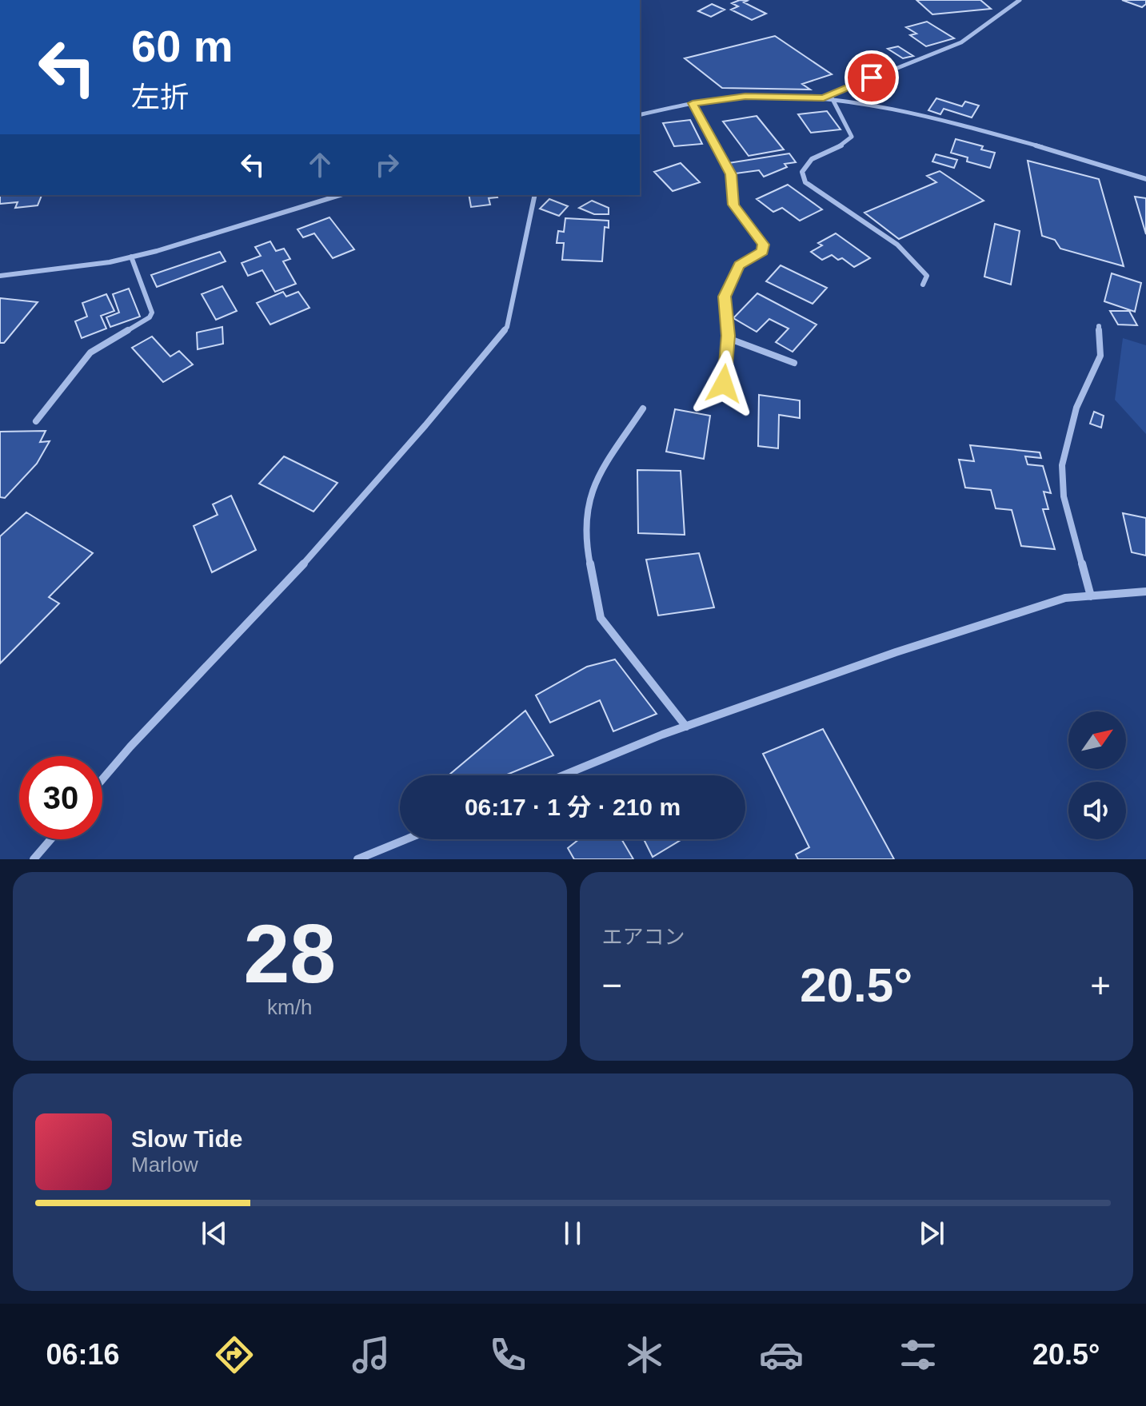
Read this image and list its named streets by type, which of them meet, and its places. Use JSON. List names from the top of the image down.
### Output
{
  "north": "top right",
  "page": {
    "turn": ["60 m", "左折"],
    "limit": "30",
    "trip": "06:17 · 1 分 · 210 m",
    "tile": [
      ["28", "km/h"],
      "エアコン"
    ],
    "heat": ["−", "20.5°", "+"],
    "song": ["Slow Tide", "Marlow"],
    "tabs": ["06:16", "20.5°"]
  }
}
